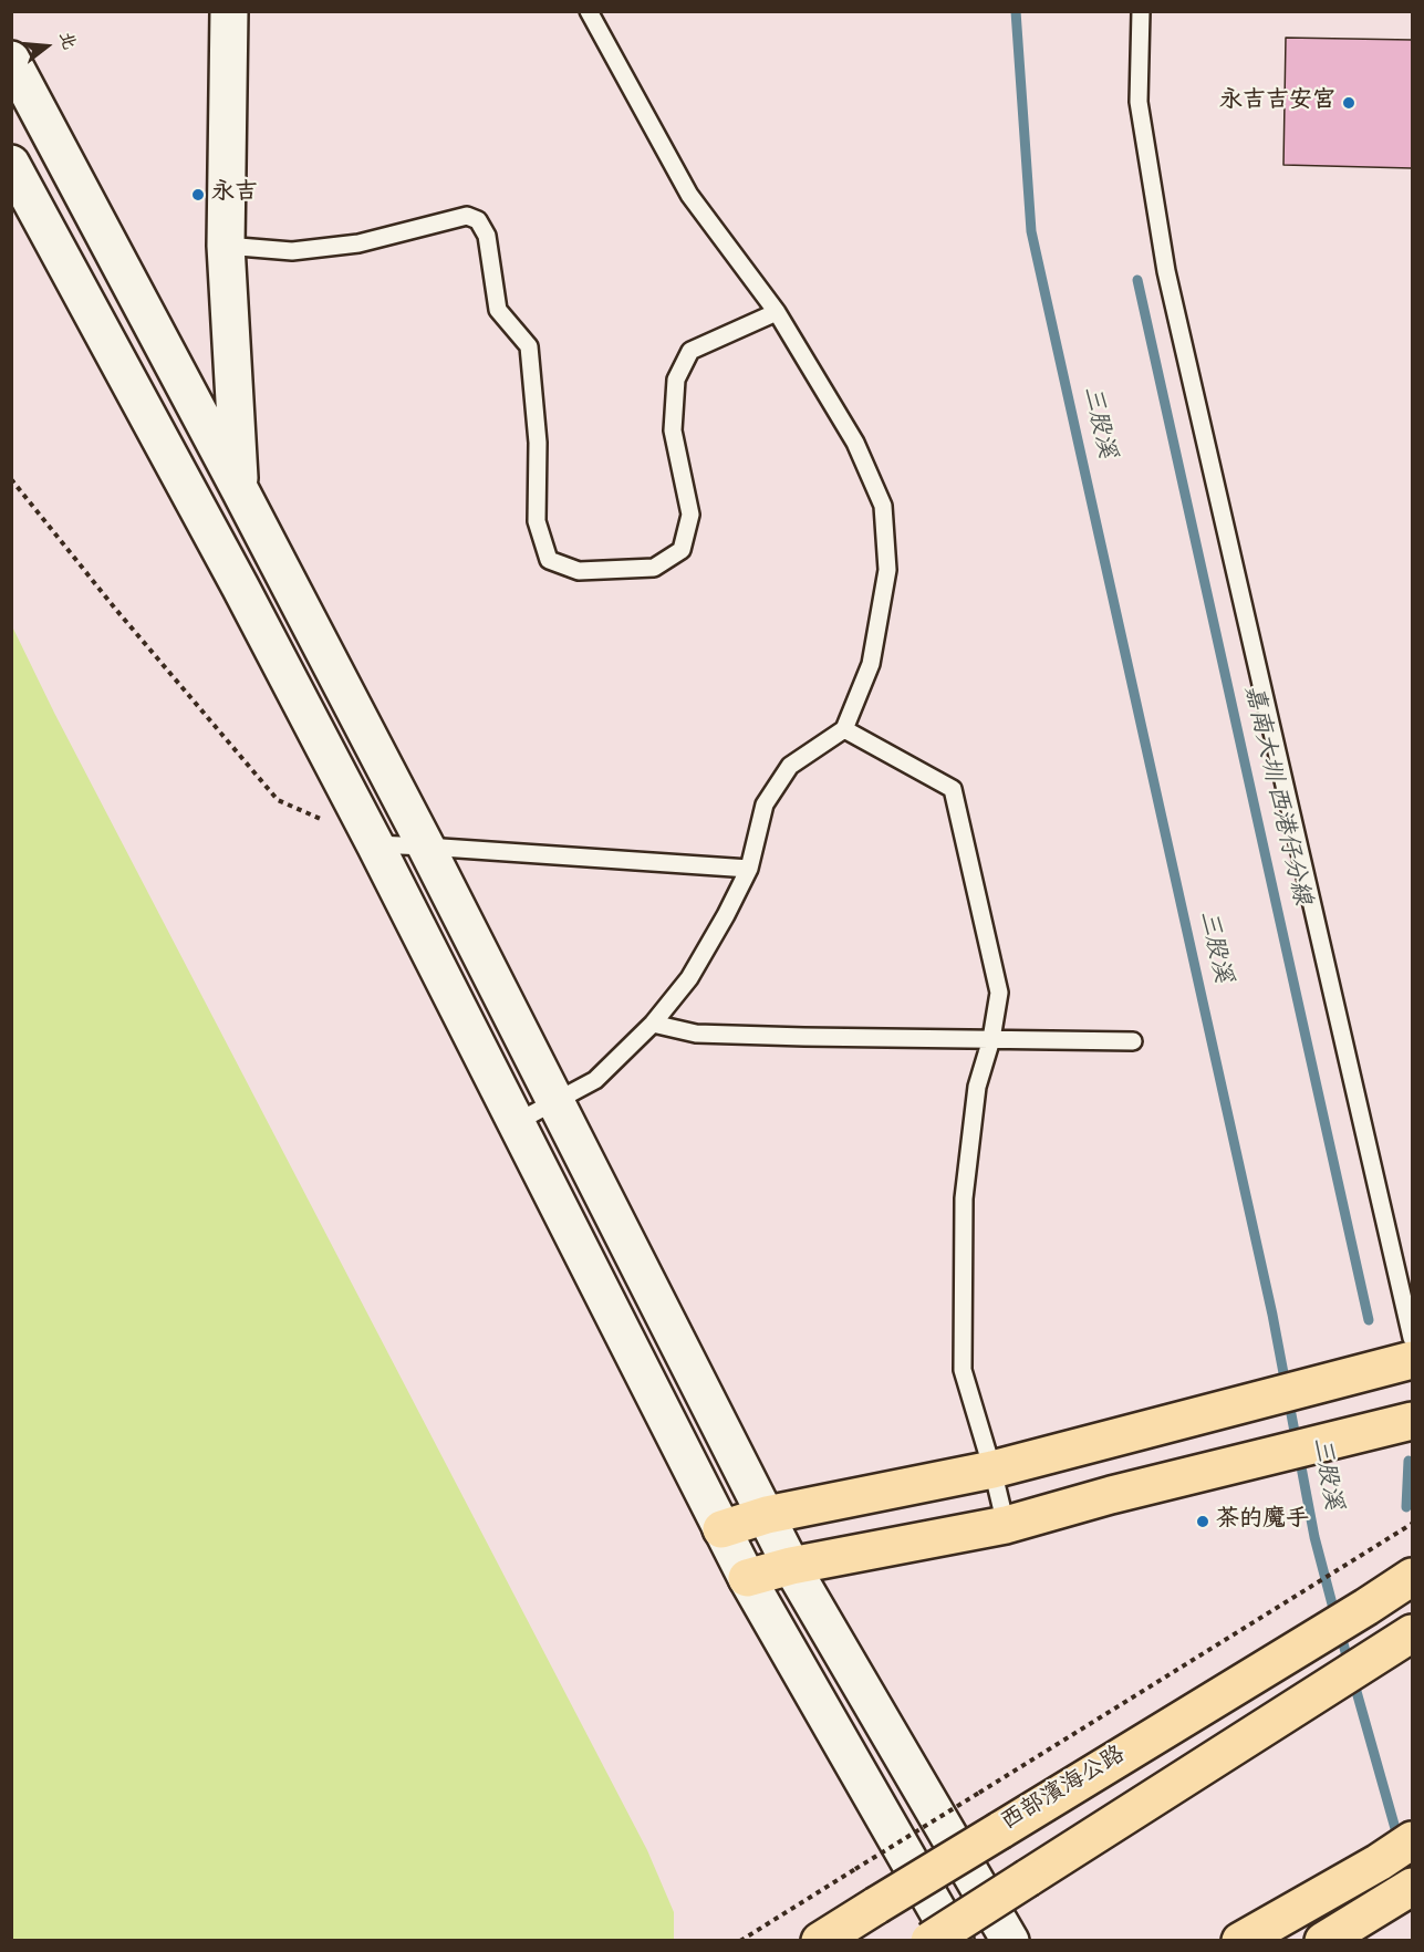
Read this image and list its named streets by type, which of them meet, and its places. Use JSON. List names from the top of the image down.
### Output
{
  "streets": {
    "main road": ["西部濱海公路"]
  },
  "water": ["三股溪", "嘉南大圳 西港仔分線"],
  "places": ["永吉吉安宮", "永吉", "茶的魔手"],
  "north": "right"
}
